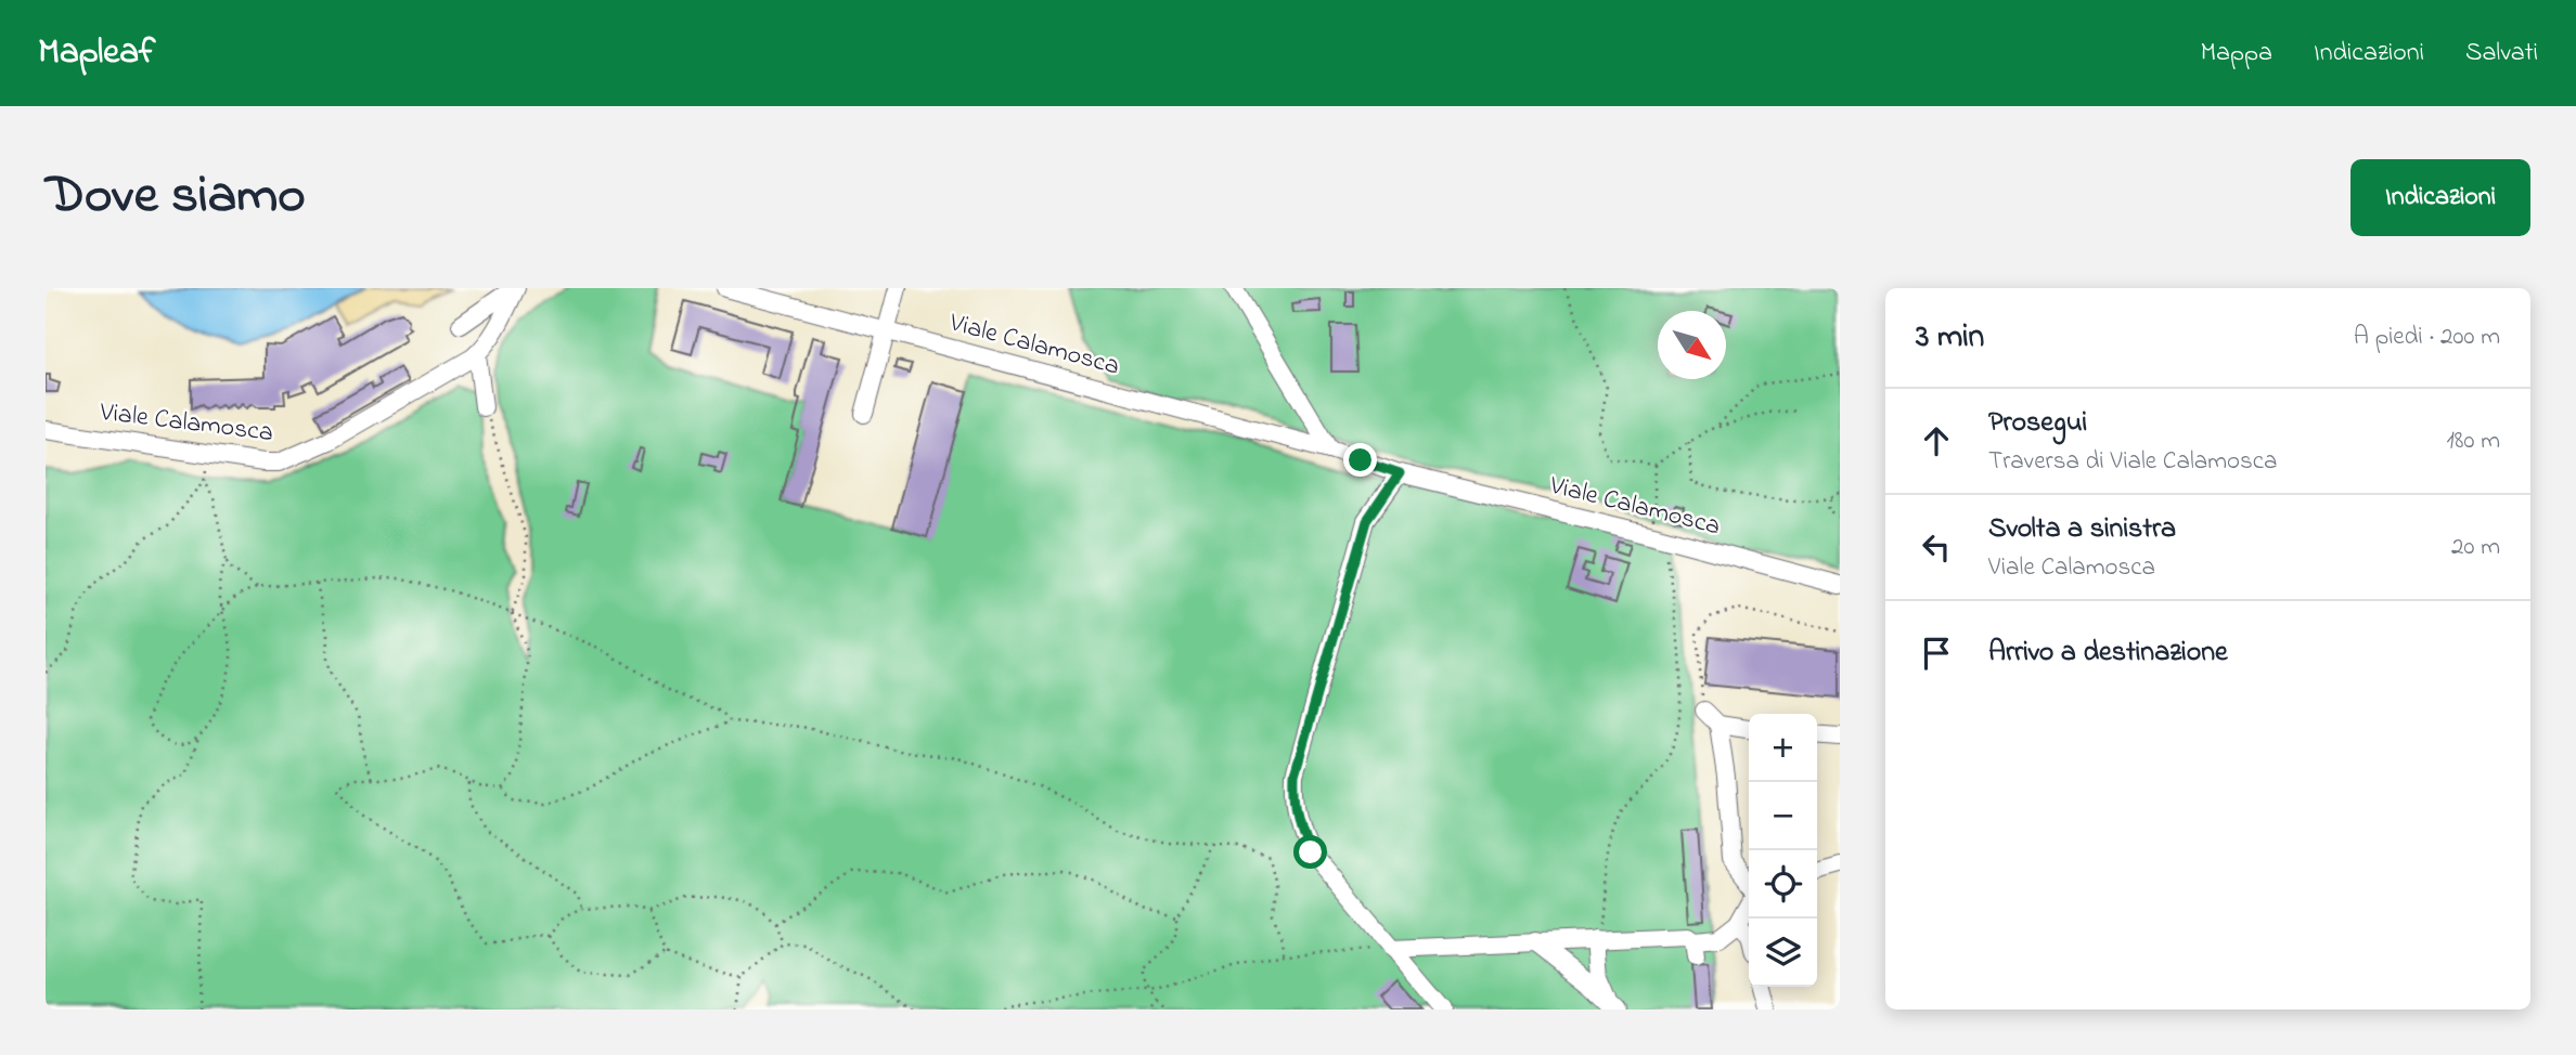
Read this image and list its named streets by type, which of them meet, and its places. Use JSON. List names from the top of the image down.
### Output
{
  "streets": {
    "street": ["Viale Calamosca"]
  },
  "north": "bottom right",
  "page": {
    "header": "Mapleaf",
    "nav": ["Mappa", "Indicazioni", "Salvati"],
    "title": "Dove siamo",
    "buttons": "Indicazioni",
    "heading": ["3 min", "A piedi · 200 m"],
    "list": [
      ["Prosegui", "Traversa di Viale Calamosca", "180 m"],
      ["Svolta a sinistra", "Viale Calamosca", "20 m"],
      "Arrivo a destinazione"
    ],
    "map_buttons": ["+", "−"]
  }
}
